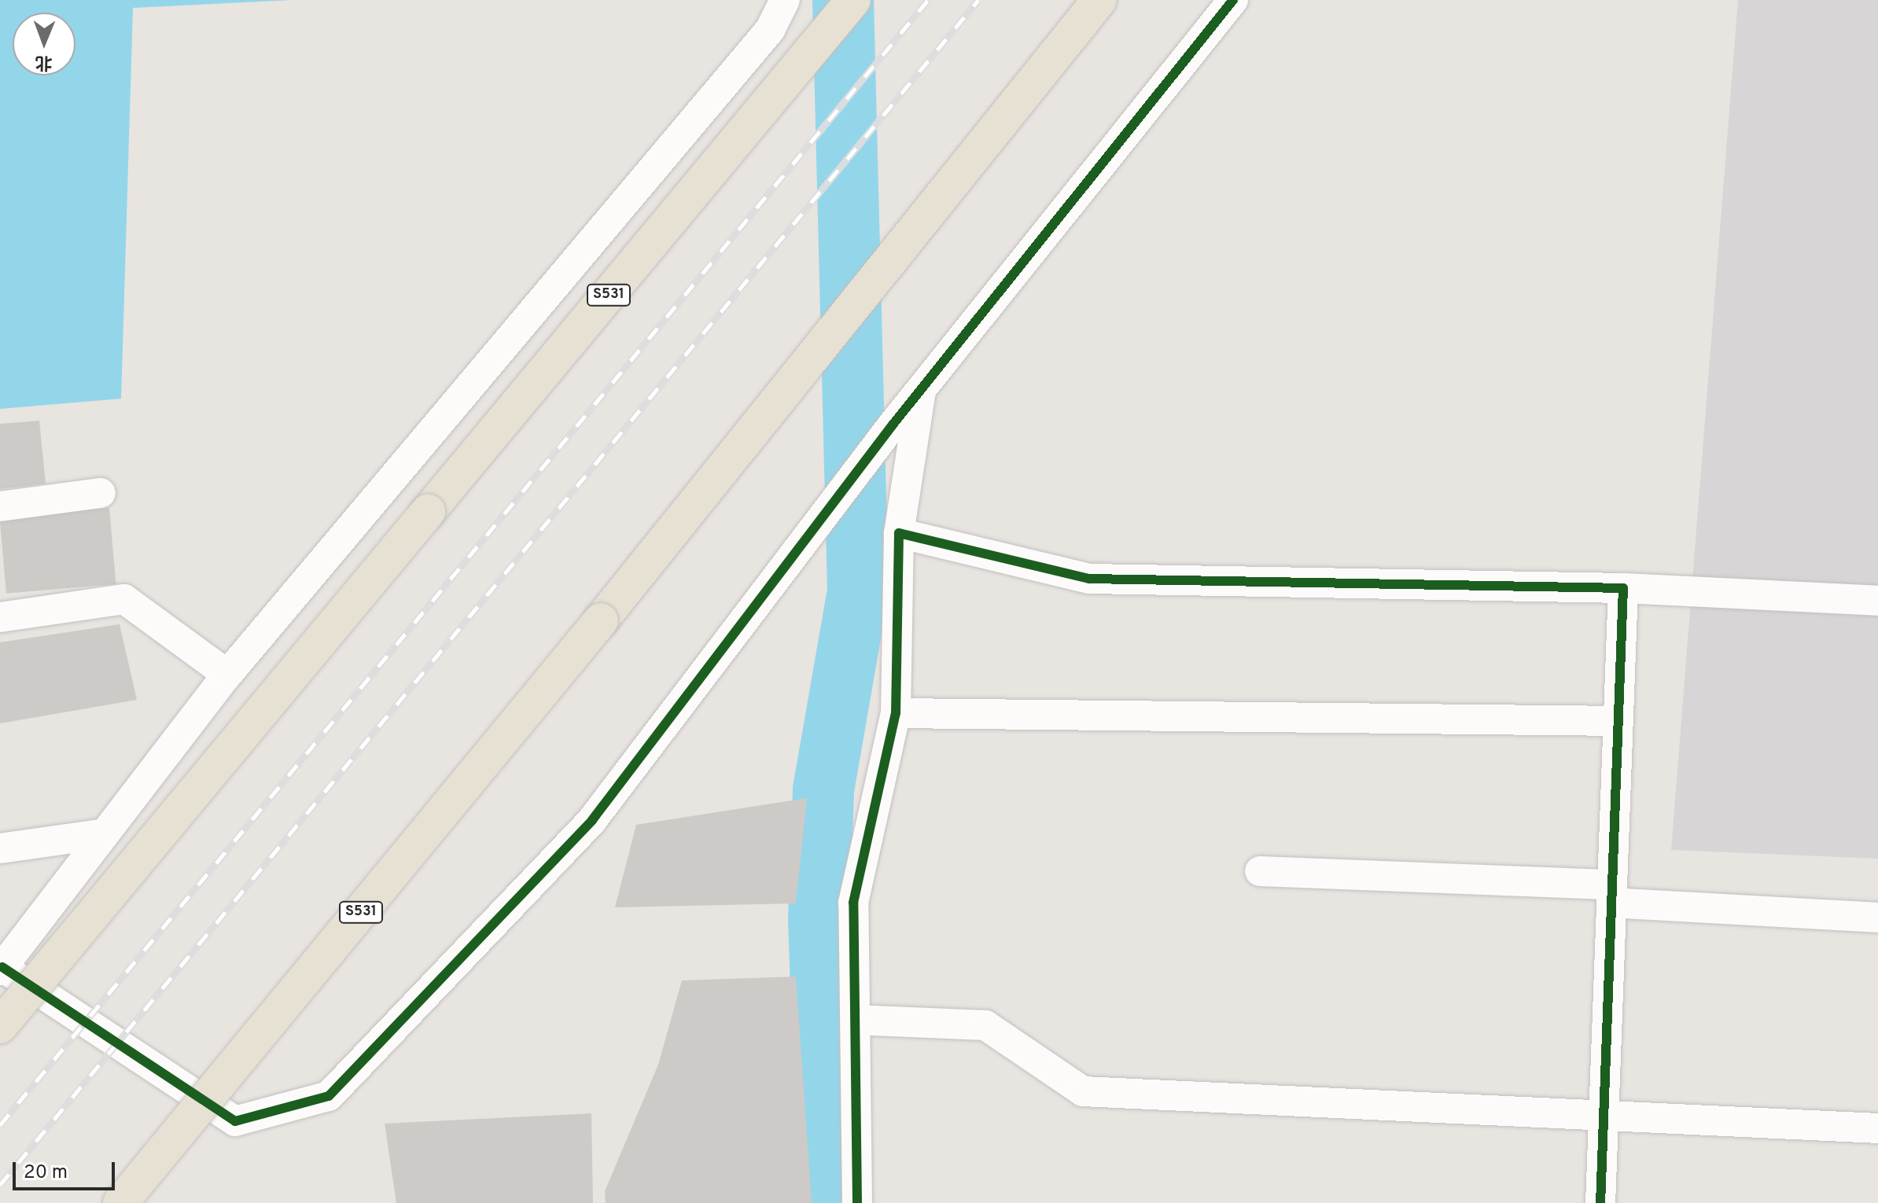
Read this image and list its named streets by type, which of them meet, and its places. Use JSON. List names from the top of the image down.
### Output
{
  "streets": {
    "main road": ["S531"]
  },
  "scale_bar": "20 m",
  "north": "bottom"
}
